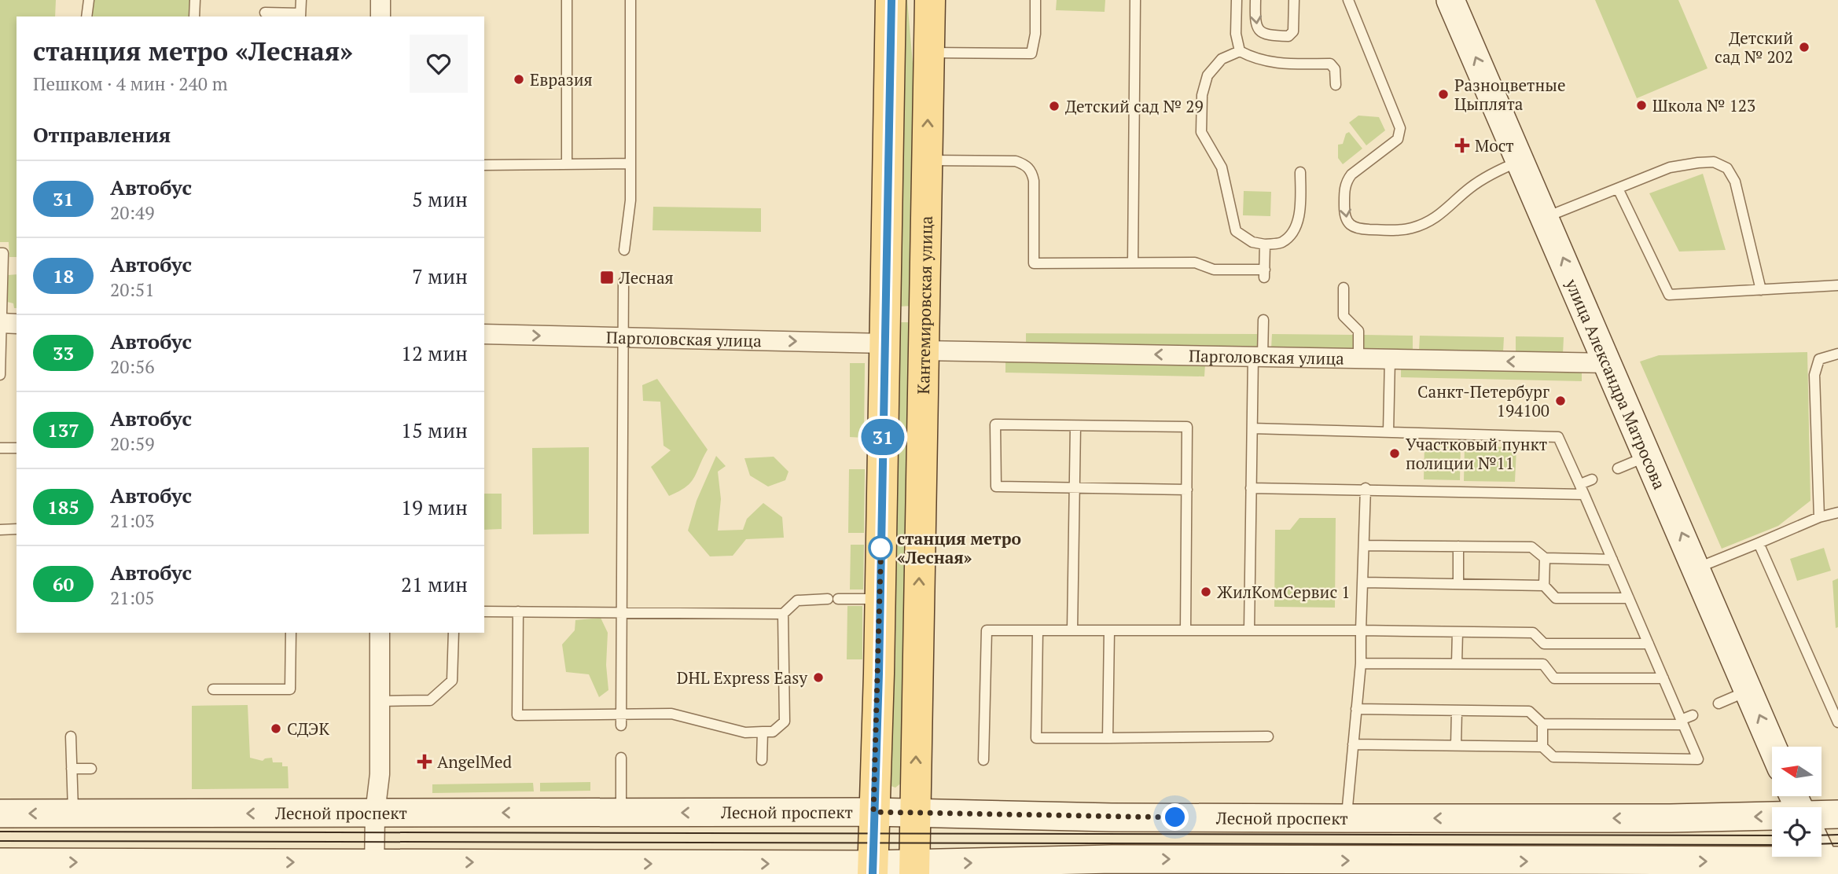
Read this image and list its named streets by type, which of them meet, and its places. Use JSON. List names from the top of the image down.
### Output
{
  "streets": {
    "main road": ["Кантемировская улица", "улица Александра Матросова", "Лесной проспект"],
    "street": ["Парголовская улица"]
  },
  "crossings": [
    ["Кантемировская улица", "Парголовская улица"],
    ["Кантемировская улица", "Лесной проспект"],
    ["Парголовская улица", "улица Александра Матросова"]
  ],
  "one_way": ["улица Александра Матросова"],
  "places": {
    "other": [
      "Детский сад № 202",
      "Евразия",
      "Разноцветные Цыплята",
      "Школа № 123",
      "Детский сад № 29",
      "Санкт-Петербург 194100",
      "Участковый пункт полиции №11",
      "станция метро «Лесная»",
      "ЖилКомСервис 1",
      "DHL Express Easy",
      "СДЭК"
    ],
    "health": ["Мост", "AngelMed"],
    "transit": ["Лесная"]
  },
  "lines": ["bus line 31"],
  "north": "left",
  "page": {
    "on_map": "31",
    "heading": [
      ["станция метро «Лесная»", "Пешком · 4 мин · 240 m"],
      "Отправления"
    ],
    "list": [
      {
        "mark": "31",
        "name": "Автобус",
        "note": "20:49",
        "value": "5 мин"
      },
      {
        "mark": "18",
        "name": "Автобус",
        "note": "20:51",
        "value": "7 мин"
      },
      {
        "mark": "33",
        "name": "Автобус",
        "note": "20:56",
        "value": "12 мин"
      },
      {
        "mark": "137",
        "name": "Автобус",
        "note": "20:59",
        "value": "15 мин"
      },
      {
        "mark": "185",
        "name": "Автобус",
        "note": "21:03",
        "value": "19 мин"
      },
      {
        "mark": "60",
        "name": "Автобус",
        "note": "21:05",
        "value": "21 мин"
      }
    ]
  }
}
